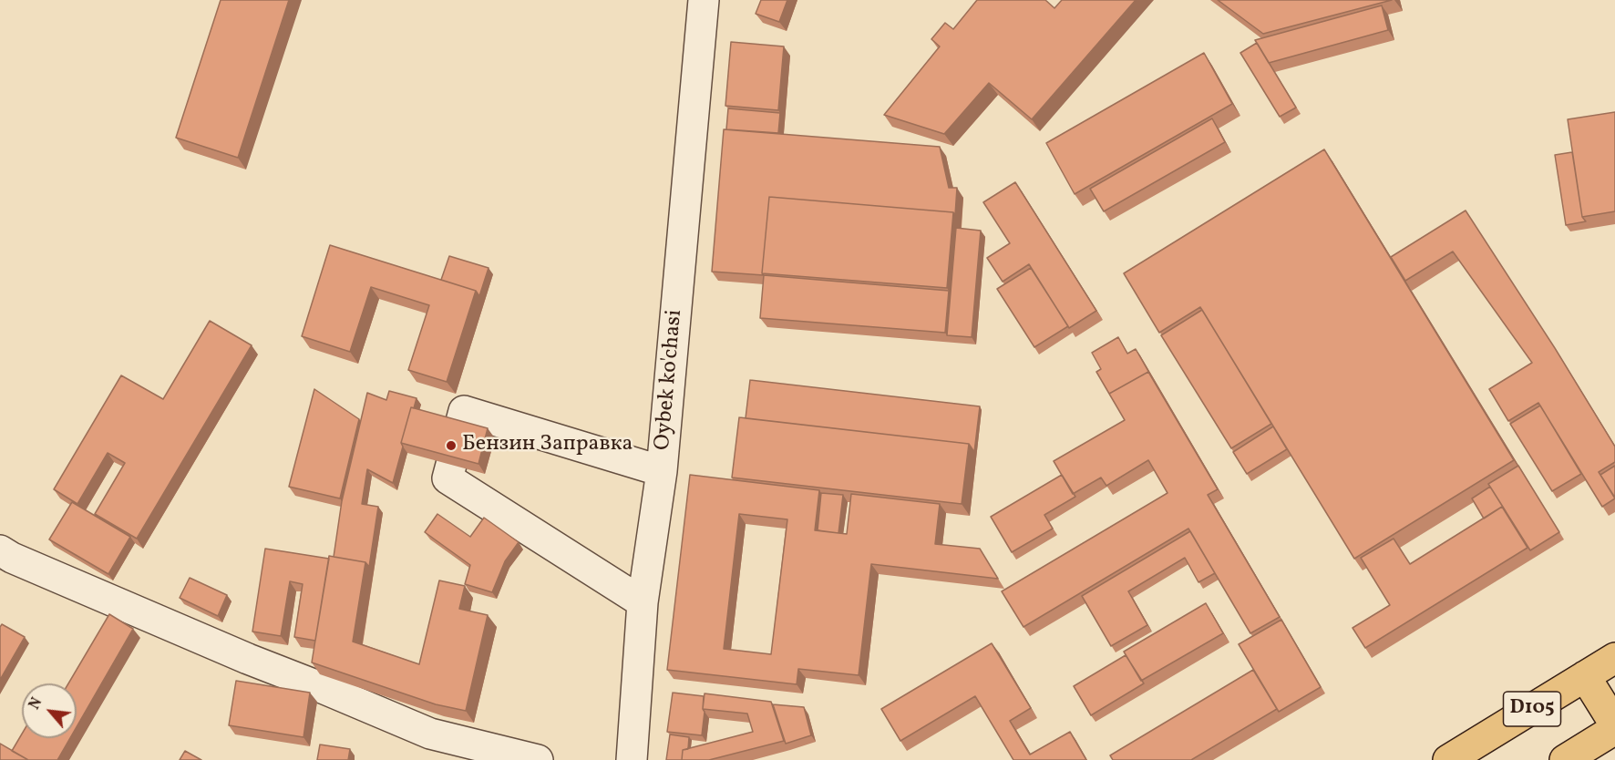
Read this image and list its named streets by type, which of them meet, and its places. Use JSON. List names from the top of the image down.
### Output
{
  "streets": {
    "highway": ["D105"],
    "street": ["Oybek ko'chasi"]
  },
  "places": ["Бензин Заправка"],
  "north": "top left"
}
